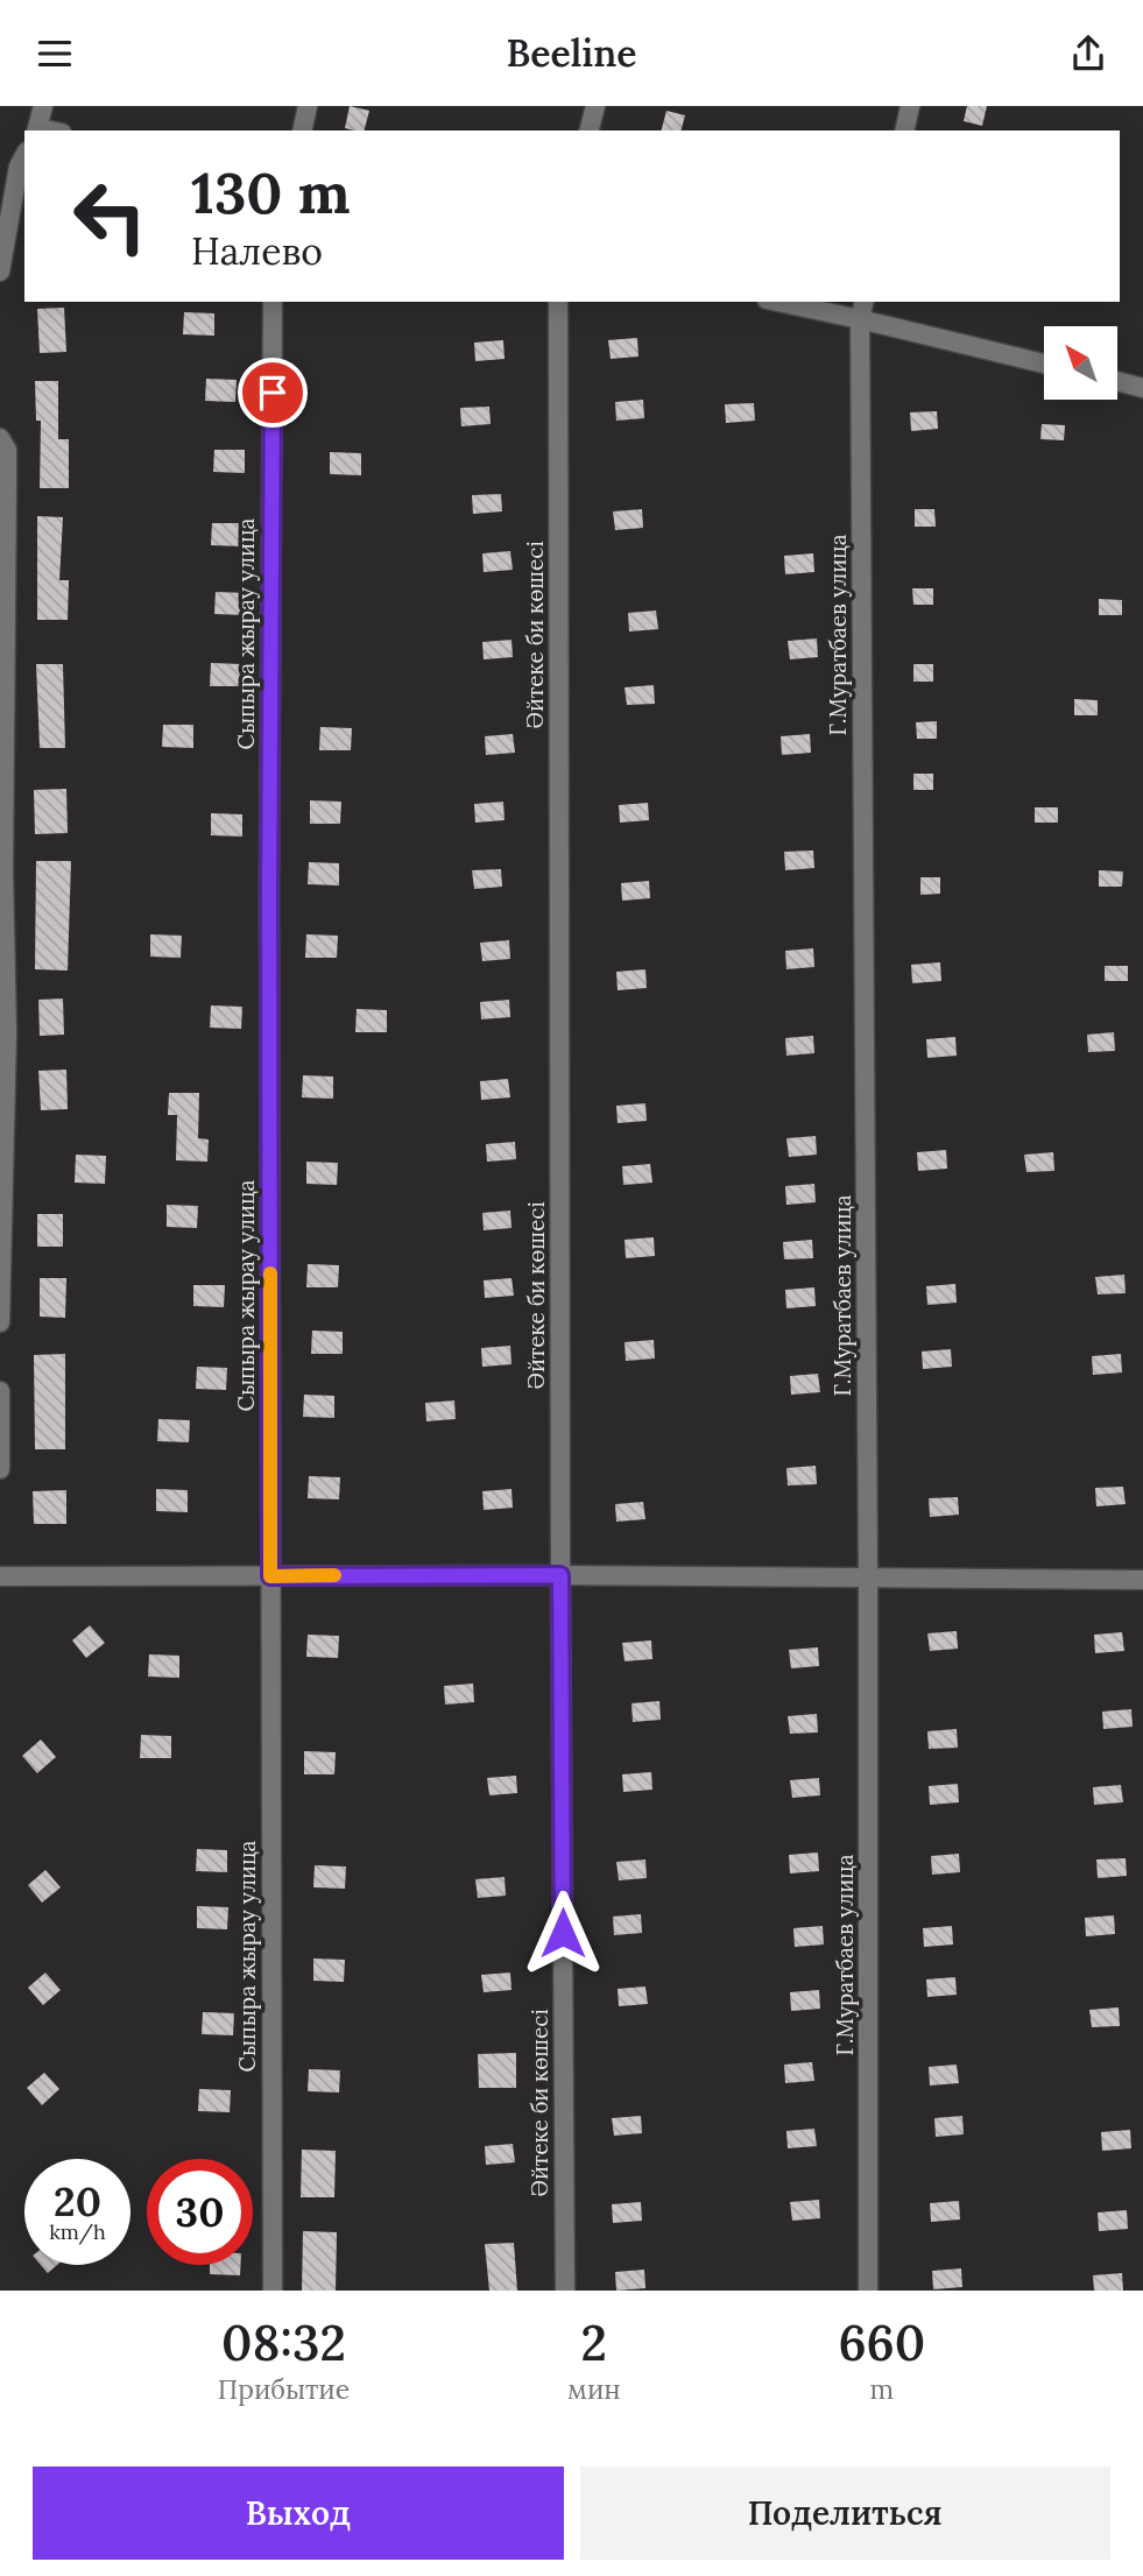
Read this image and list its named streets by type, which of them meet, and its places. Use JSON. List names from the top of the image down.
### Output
{
  "streets": {
    "street": ["Сыпыра жырау улица", "Әйтеке би көшесі", "Г.Муратбаев улица"]
  },
  "north": "top left",
  "page": {
    "header": "Beeline",
    "turn": ["130 m", "Налево"],
    "speed": "20 km/h",
    "limit": "30",
    "eta": [
      "08:32",
      "Прибытие",
      "2",
      "мин",
      "660",
      "m"
    ],
    "buttons": ["Выход", "Поделиться"]
  }
}
